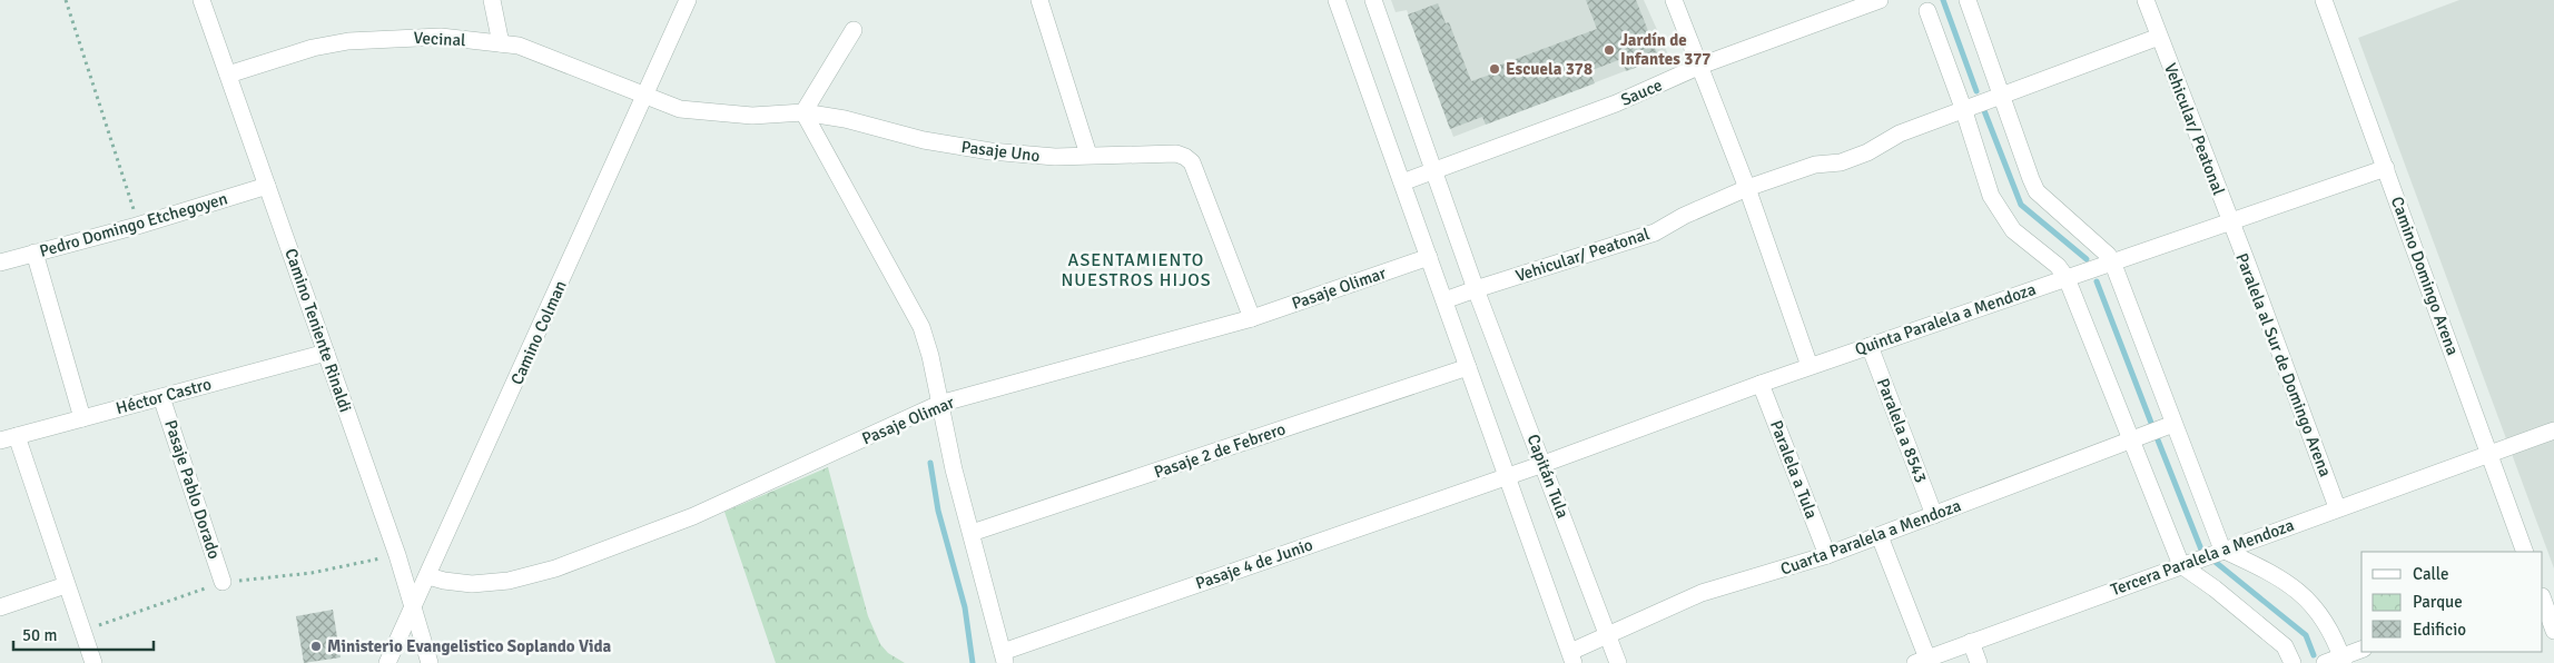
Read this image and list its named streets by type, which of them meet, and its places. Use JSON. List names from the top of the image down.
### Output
{
  "streets": {
    "street": [
      "Vecinal",
      "Sauce",
      "Vehicular/ Peatonal",
      "Pasaje Uno",
      "Pedro Domingo Etchegoyen",
      "Camino Domingo Arena",
      "Pasaje Olimar",
      "Quinta Paralela a Mendoza",
      "Camino Teniente Rinaldi",
      "Camino Colman",
      "Paralela al Sur de Domingo Arena",
      "Héctor Castro",
      "Paralela a 8543",
      "Pasaje 2 de Febrero",
      "Paralela a Tula",
      "Capitán Tula",
      "Pasaje Pablo Dorado",
      "Cuarta Paralela a Mendoza",
      "Tercera Paralela a Mendoza",
      "Pasaje 4 de Junio"
    ]
  },
  "crossings": [
    ["Vecinal", "Pasaje Uno"],
    ["Vecinal", "Camino Teniente Rinaldi"],
    ["Vecinal", "Camino Colman"],
    ["Sauce", "Capitán Tula"],
    ["Vehicular/ Peatonal", "Quinta Paralela a Mendoza"],
    ["Vehicular/ Peatonal", "Paralela al Sur de Domingo Arena"],
    ["Vehicular/ Peatonal", "Capitán Tula"],
    ["Pasaje Uno", "Pasaje Olimar"],
    ["Pasaje Uno", "Camino Colman"],
    ["Pedro Domingo Etchegoyen", "Camino Teniente Rinaldi"],
    ["Camino Domingo Arena", "Quinta Paralela a Mendoza"],
    ["Camino Domingo Arena", "Tercera Paralela a Mendoza"],
    ["Pasaje Olimar", "Camino Colman"],
    ["Quinta Paralela a Mendoza", "Paralela al Sur de Domingo Arena"],
    ["Quinta Paralela a Mendoza", "Paralela a 8543"],
    ["Quinta Paralela a Mendoza", "Paralela a Tula"],
    ["Quinta Paralela a Mendoza", "Capitán Tula"],
    ["Quinta Paralela a Mendoza", "Pasaje 4 de Junio"],
    ["Camino Teniente Rinaldi", "Camino Colman"],
    ["Camino Teniente Rinaldi", "Héctor Castro"],
    ["Paralela al Sur de Domingo Arena", "Tercera Paralela a Mendoza"],
    ["Héctor Castro", "Pasaje Pablo Dorado"],
    ["Paralela a 8543", "Cuarta Paralela a Mendoza"],
    ["Paralela a Tula", "Cuarta Paralela a Mendoza"],
    ["Capitán Tula", "Cuarta Paralela a Mendoza"]
  ],
  "districts": ["ASENTAMIENTO NUESTROS HIJOS"],
  "places": ["Jardín de Infantes 377", "Escuela 378", "Ministerio Evangelistico Soplando Vida"],
  "legend": ["Calle", "Parque", "Edificio"],
  "scale_bar": "50 m"
}
